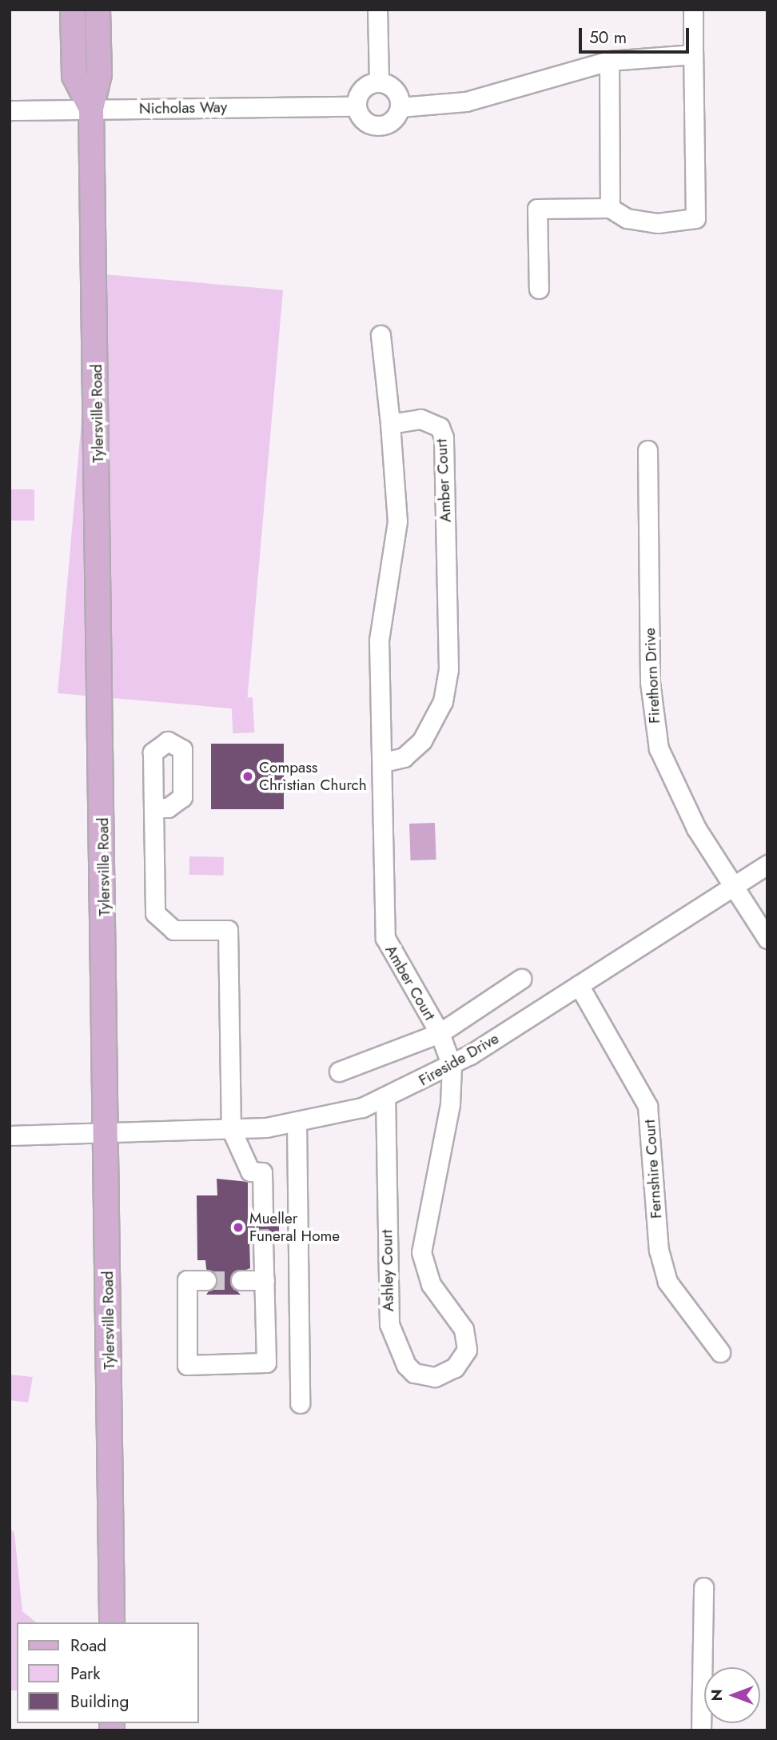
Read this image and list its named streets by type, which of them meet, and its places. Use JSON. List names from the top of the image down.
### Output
{
  "streets": {
    "main road": ["Tylersville Road"],
    "street": [
      "Nicholas Way",
      "Amber Court",
      "Firethorn Drive",
      "Fireside Drive",
      "Fernshire Court",
      "Ashley Court"
    ]
  },
  "crossings": [
    ["Nicholas Way", "Tylersville Road"],
    ["Tylersville Road", "Fireside Drive"],
    ["Amber Court", "Fireside Drive"],
    ["Amber Court", "Ashley Court"],
    ["Firethorn Drive", "Fireside Drive"],
    ["Fireside Drive", "Fernshire Court"],
    ["Fireside Drive", "Ashley Court"]
  ],
  "places": ["Compass Christian Church", "Mueller Funeral Home"],
  "legend": ["Road", "Park", "Building"],
  "scale_bar": "50 m",
  "north": "left"
}
